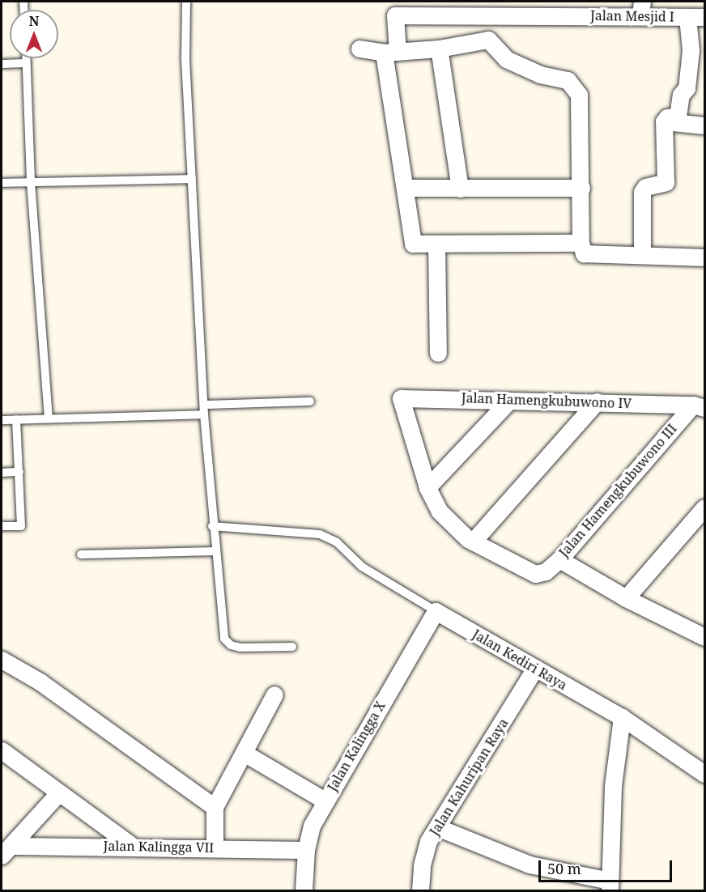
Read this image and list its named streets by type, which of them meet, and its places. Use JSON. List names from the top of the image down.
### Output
{
  "streets": {
    "street": [
      "Jalan Mesjid I",
      "Jalan Hamengkubuwono IV",
      "Jalan Hamengkubuwono III",
      "Jalan Kediri Raya",
      "Jalan Kalingga X",
      "Jalan Kahuripan Raya",
      "Jalan Kalingga VII"
    ]
  },
  "crossings": [
    ["Jalan Hamengkubuwono IV", "Jalan Hamengkubuwono III"],
    ["Jalan Kediri Raya", "Jalan Kalingga X"],
    ["Jalan Kediri Raya", "Jalan Kahuripan Raya"],
    ["Jalan Kalingga X", "Jalan Kalingga VII"]
  ],
  "scale_bar": "50 m",
  "north": "top"
}
